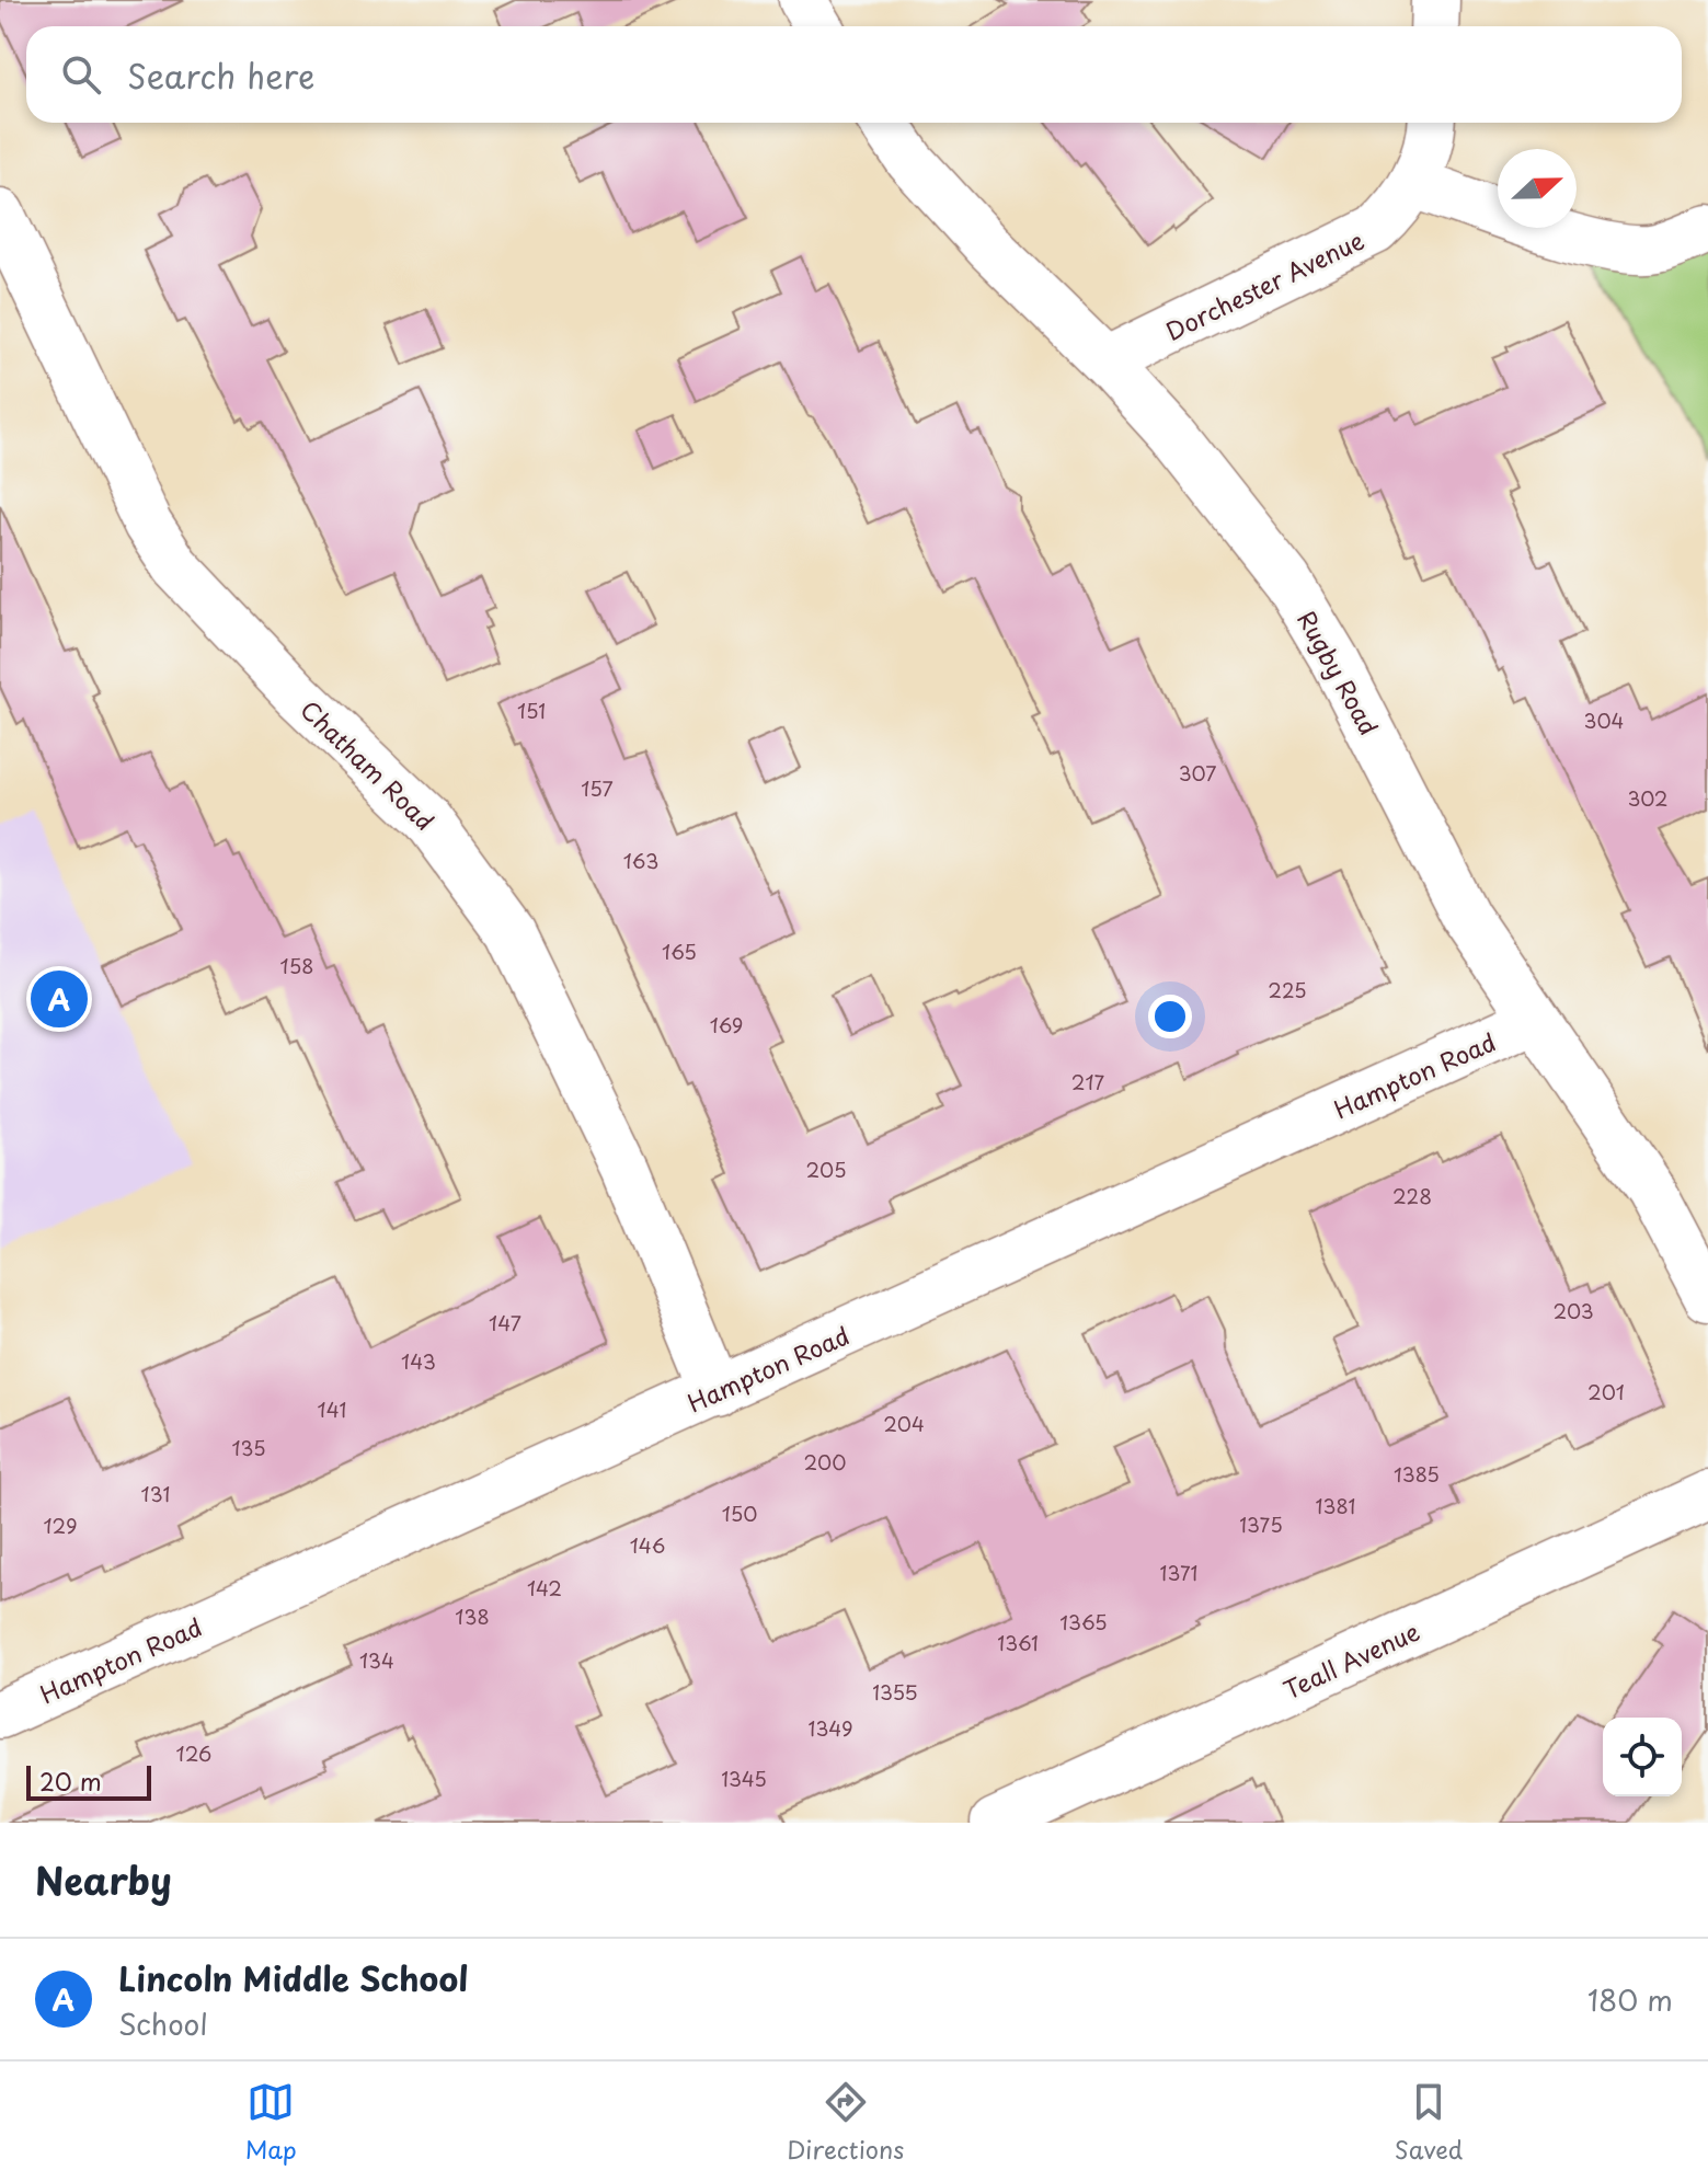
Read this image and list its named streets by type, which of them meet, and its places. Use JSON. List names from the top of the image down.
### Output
{
  "streets": {
    "street": [
      "Dorchester Avenue",
      "Rugby Road",
      "Chatham Road",
      "Hampton Road",
      "Teall Avenue"
    ]
  },
  "crossings": [
    ["Dorchester Avenue", "Rugby Road"],
    ["Rugby Road", "Hampton Road"],
    ["Chatham Road", "Hampton Road"]
  ],
  "house_numbers": [
    "151",
    "304",
    "307",
    "157",
    "302",
    "163",
    "165",
    "158",
    "225",
    "169",
    "217",
    "205",
    "228",
    "203",
    "147",
    "143",
    "201",
    "141",
    "204",
    "135",
    "200",
    "1385",
    "131",
    "1381",
    "150",
    "1375",
    "129",
    "146",
    "1371",
    "142",
    "138",
    "1365",
    "1361",
    "134",
    "1355",
    "1349",
    "126",
    "1345"
  ],
  "scale_bar": "20 m",
  "north": "right",
  "page": {
    "search": "Search here",
    "pins": "A",
    "scale": "20 m",
    "heading": "Nearby",
    "list": [
      {
        "mark": "A",
        "name": "Lincoln Middle School",
        "note": "School",
        "value": "180 m"
      }
    ],
    "nav": ["Map", "Directions", "Saved"]
  }
}
